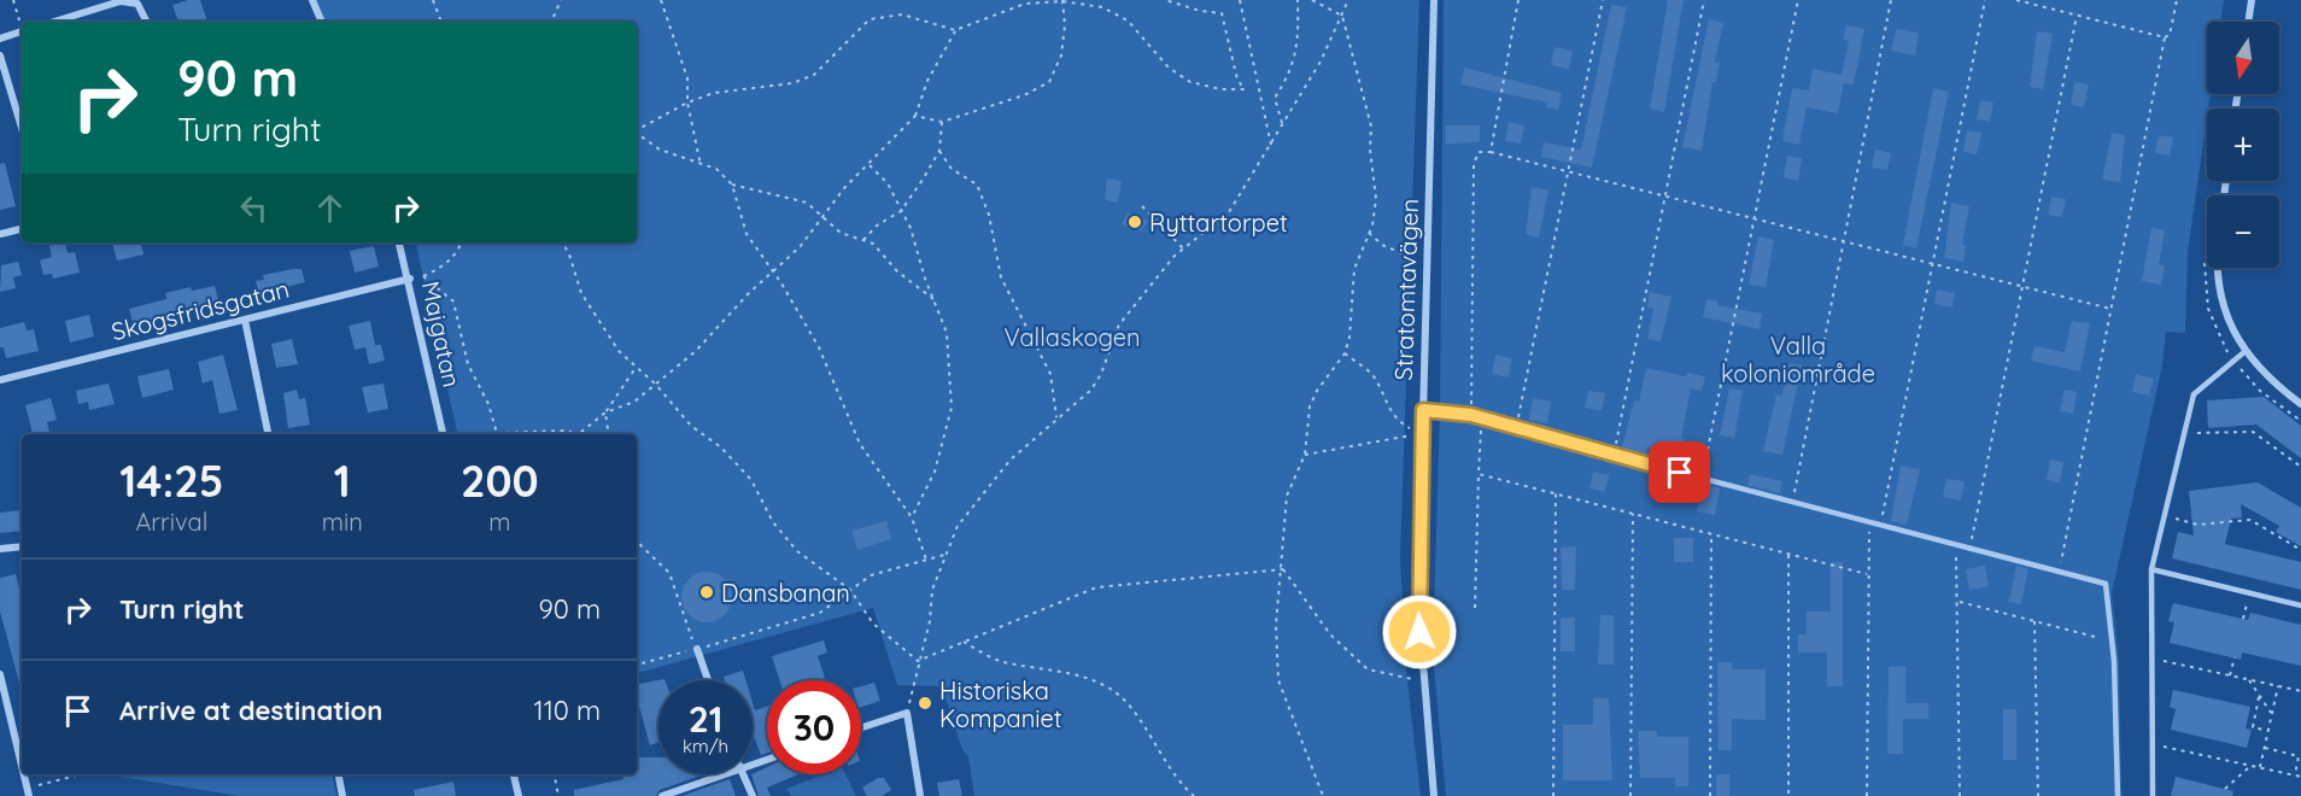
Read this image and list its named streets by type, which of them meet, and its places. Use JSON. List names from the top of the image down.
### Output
{
  "streets": {
    "street": ["Stratomtavägen", "Skogsfridsgatan", "Majgatan"]
  },
  "crossings": [
    ["Skogsfridsgatan", "Majgatan"]
  ],
  "parks": ["Vallaskogen", "Valla koloniområde"],
  "places": ["Ryttartorpet", "Dansbanan", "Historiska Kompaniet"],
  "north": "bottom",
  "page": {
    "map_buttons": ["+", "−"],
    "turn": ["90 m", "Turn right"],
    "eta": [
      "14:25",
      "Arrival",
      "1",
      "min",
      "200",
      "m"
    ],
    "list": [
      {
        "name": "Turn right",
        "value": "90 m"
      },
      {
        "name": "Arrive at destination",
        "value": "110 m"
      }
    ],
    "speed": "21 km/h",
    "limit": "30"
  }
}
